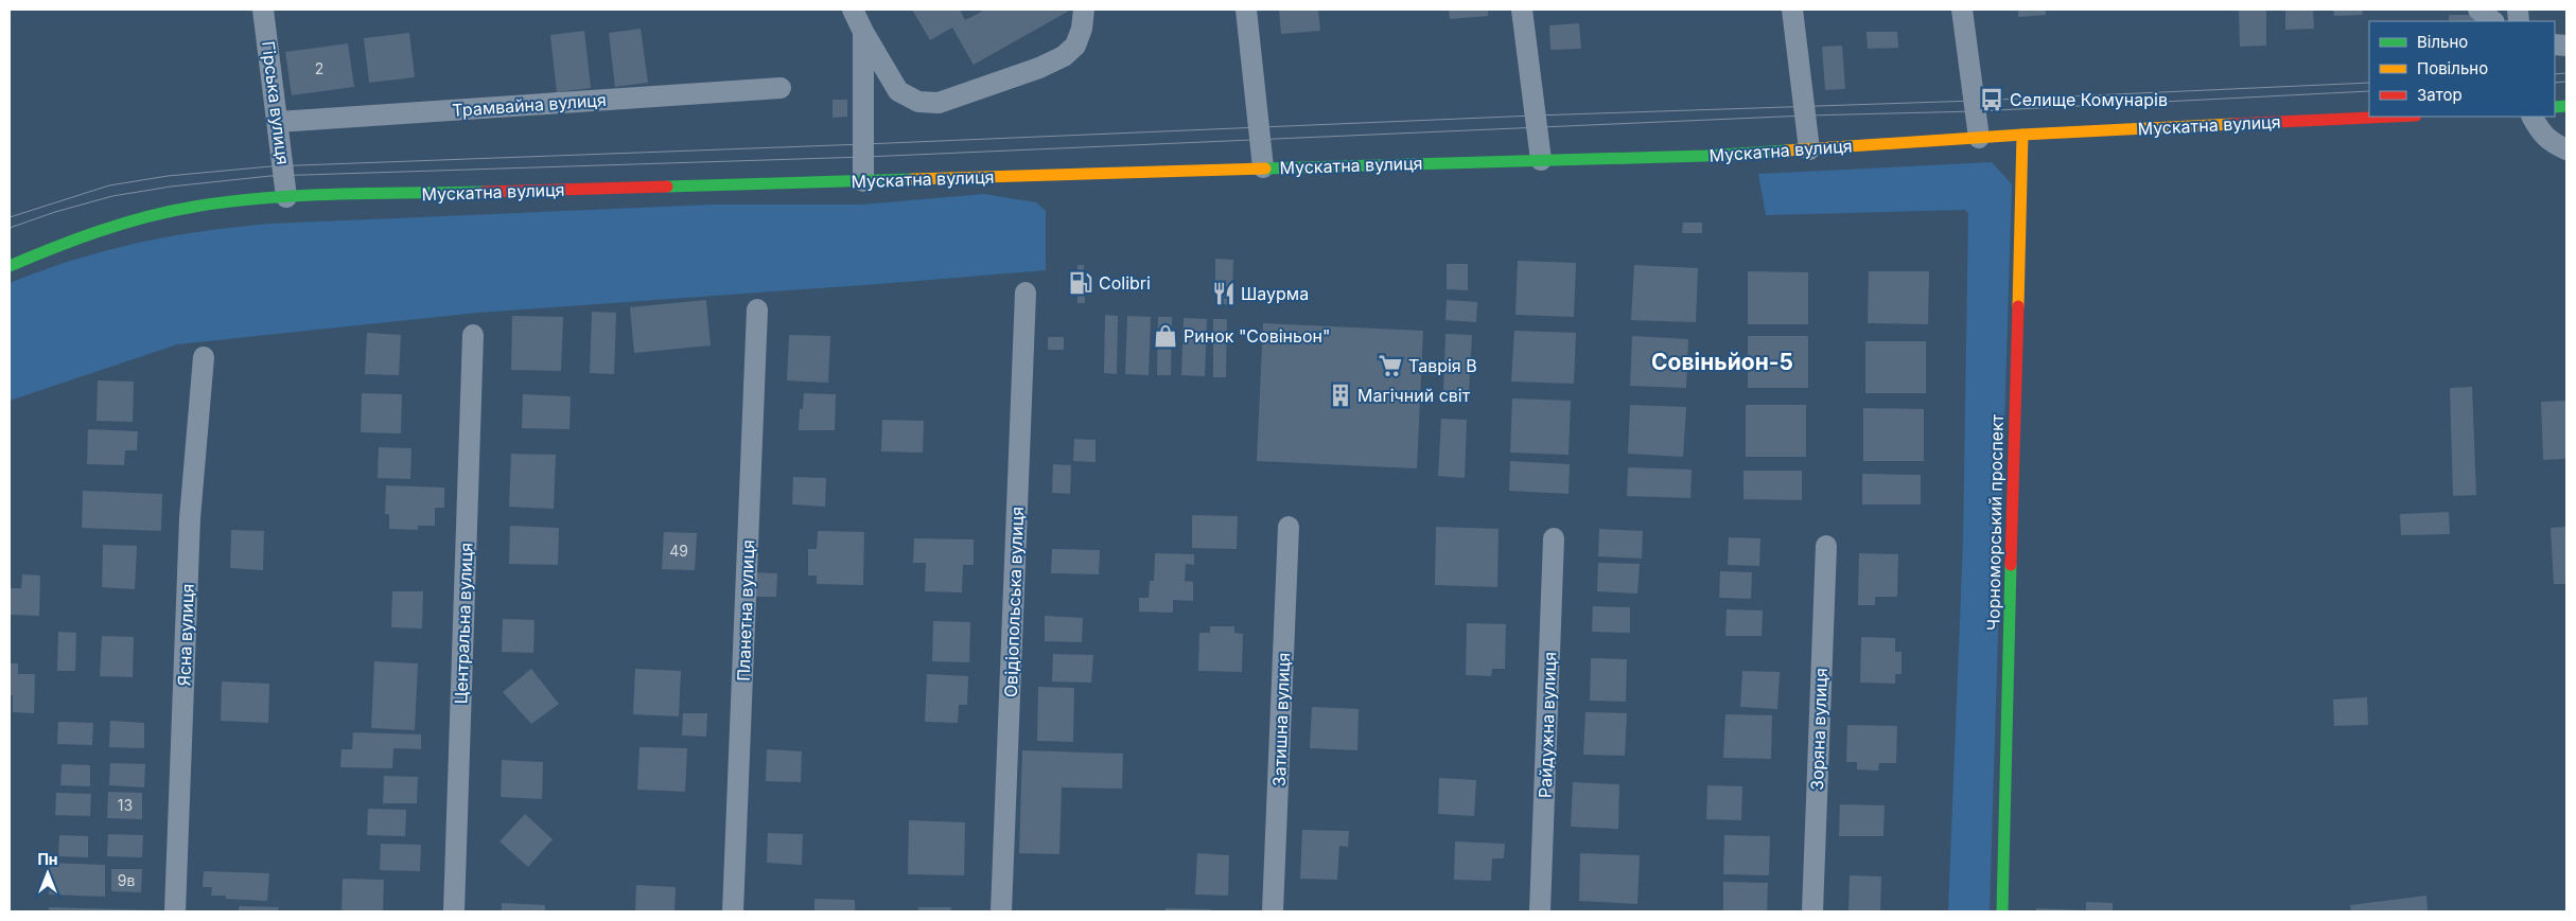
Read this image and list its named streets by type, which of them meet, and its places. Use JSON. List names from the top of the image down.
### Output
{
  "streets": {
    "street": [
      "Гірська вулиця",
      "Трамвайна вулиця",
      "Мускатна вулиця",
      "Чорноморський проспект",
      "Овідіопольська вулиця",
      "Планетна вулиця",
      "Центральна вулиця",
      "Ясна вулиця",
      "Затишна вулиця",
      "Райдужна вулиця",
      "Зоряна вулиця"
    ]
  },
  "crossings": [
    ["Гірська вулиця", "Трамвайна вулиця"],
    ["Гірська вулиця", "Мускатна вулиця"],
    ["Мускатна вулиця", "Чорноморський проспект"]
  ],
  "districts": ["Совіньйон-5"],
  "places": {
    "bus stop": ["Селище Комунарів"],
    "fuel station": ["Colibri"],
    "restaurant": ["Шаурма"],
    "shop": ["Ринок \"Совіньон\""],
    "supermarket": ["Таврія В"],
    "building": ["Магічний світ"]
  },
  "house_numbers": [
    "2",
    "49",
    "13",
    "9в"
  ],
  "legend": ["Вільно", "Повільно", "Затор"],
  "north": "top"
}
